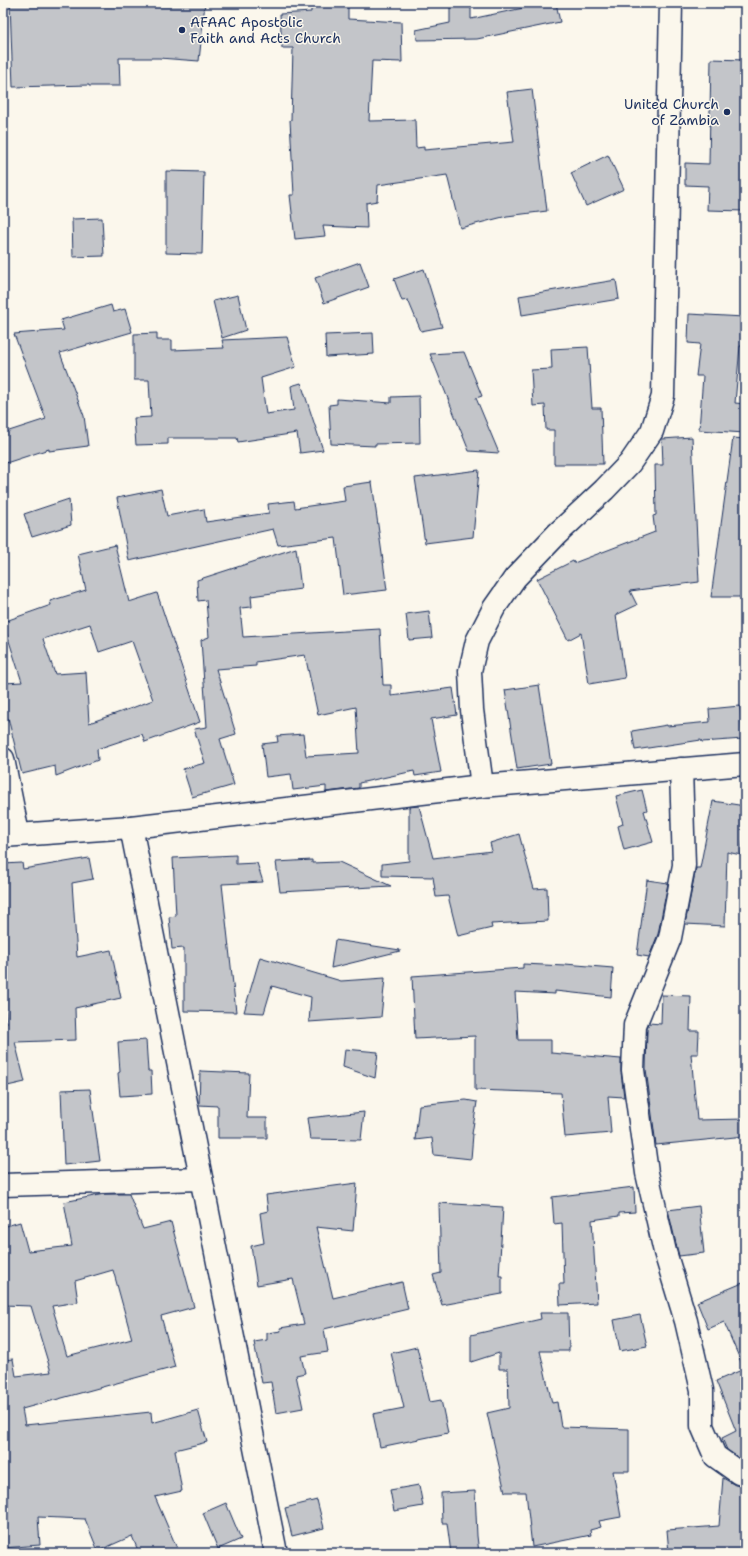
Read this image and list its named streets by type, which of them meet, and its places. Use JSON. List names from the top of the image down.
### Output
{
  "places": ["AFAAC Apostolic Faith and Acts Church", "United Church of Zambia"]
}
